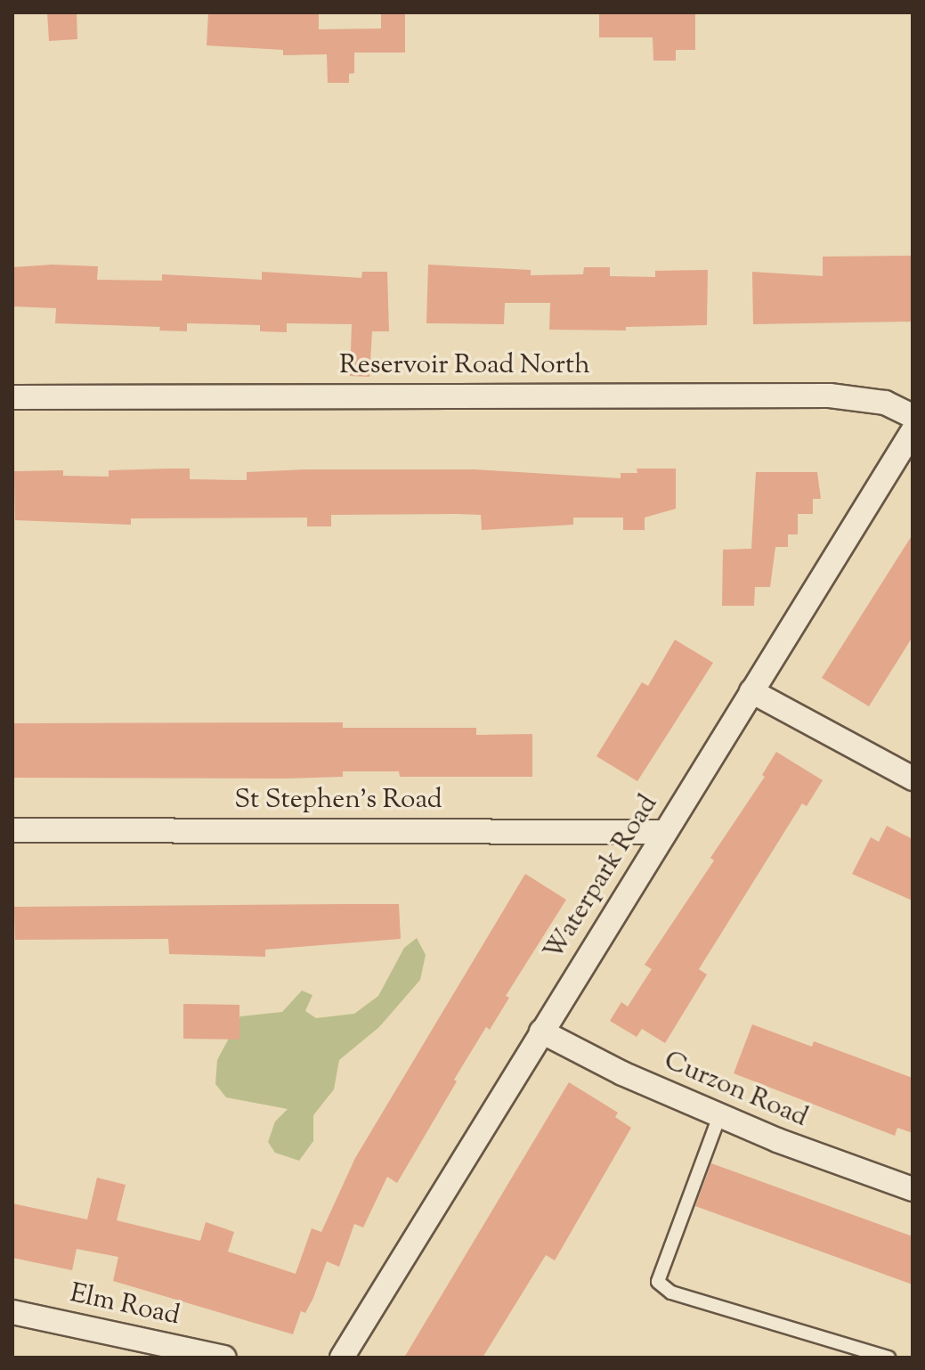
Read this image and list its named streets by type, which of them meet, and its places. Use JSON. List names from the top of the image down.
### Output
{
  "streets": {
    "street": [
      "Reservoir Road North",
      "St Stephen's Road",
      "Waterpark Road",
      "Curzon Road",
      "Elm Road"
    ]
  },
  "crossings": [
    ["St Stephen's Road", "Waterpark Road"],
    ["Waterpark Road", "Curzon Road"]
  ]
}
